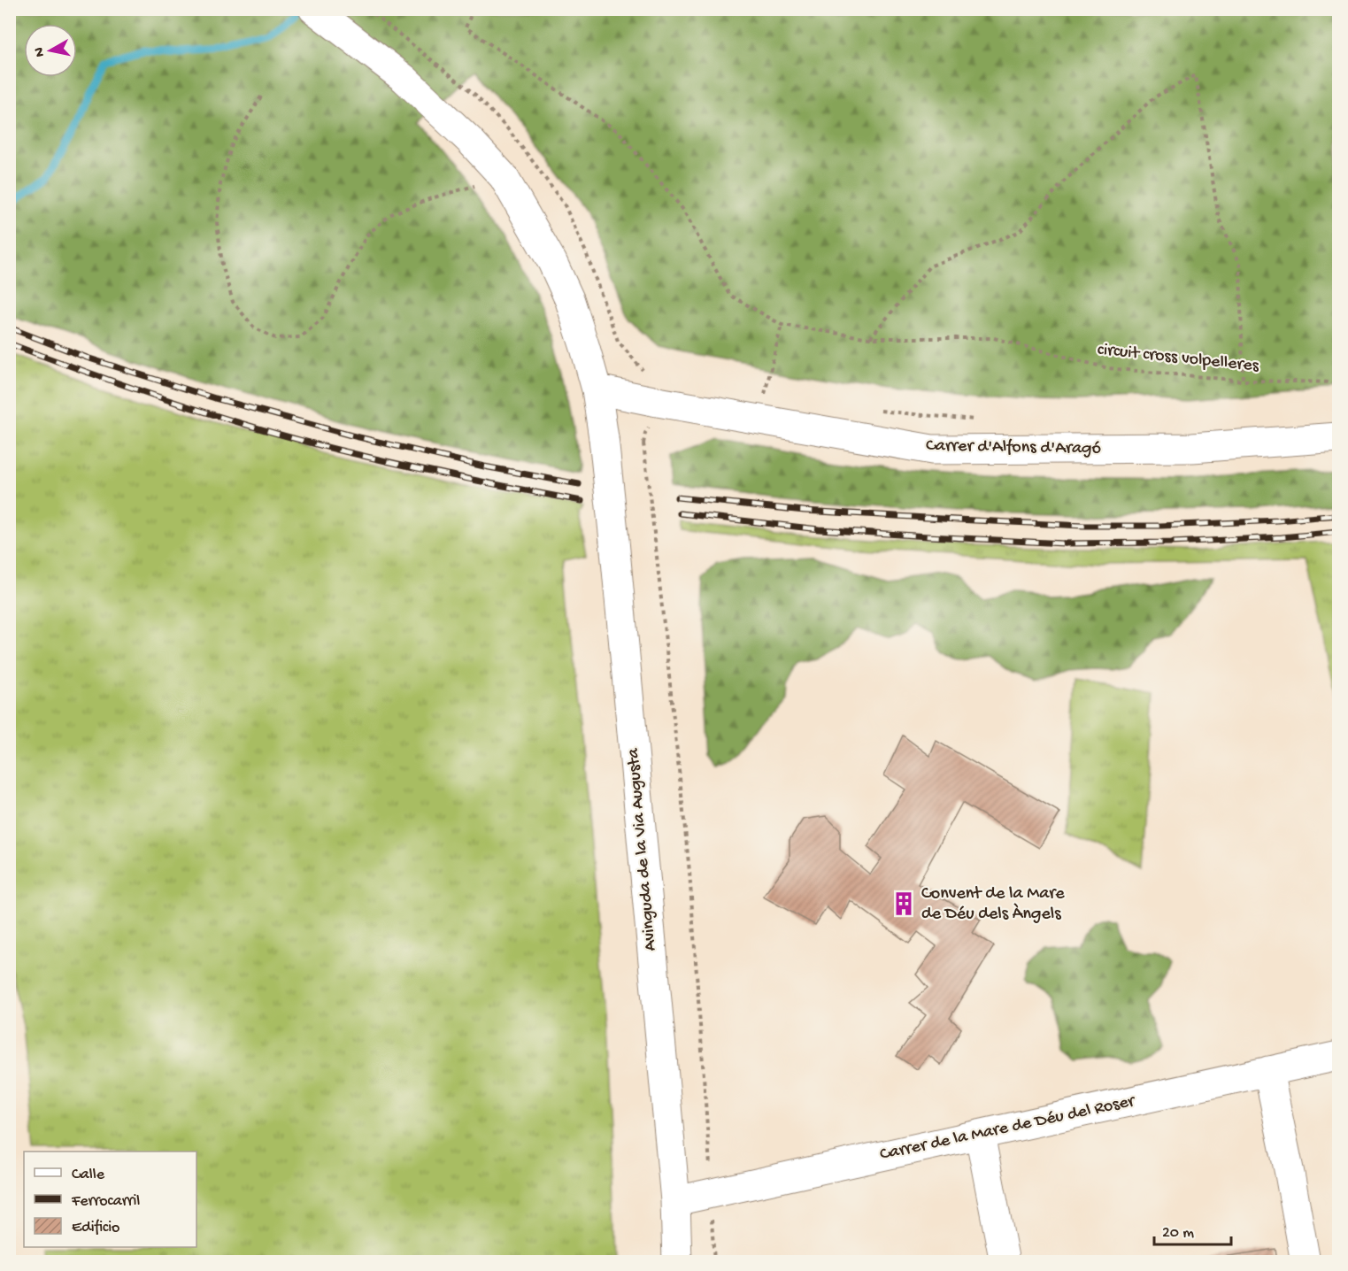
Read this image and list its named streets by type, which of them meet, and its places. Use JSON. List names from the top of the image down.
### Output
{
  "streets": {
    "street": ["Carrer d'Alfons d'Aragó", "Avinguda de la Via Augusta", "Carrer de la Mare de Déu del Roser"],
    "path": ["circuit cross volpelleres"]
  },
  "crossings": [
    ["Carrer d'Alfons d'Aragó", "Avinguda de la Via Augusta"],
    ["Avinguda de la Via Augusta", "Carrer de la Mare de Déu del Roser"]
  ],
  "places": {
    "building": ["Convent de la Mare de Déu dels Àngels"]
  },
  "legend": ["Calle", "Ferrocarril", "Edificio"],
  "scale_bar": "20 m",
  "north": "left"
}
